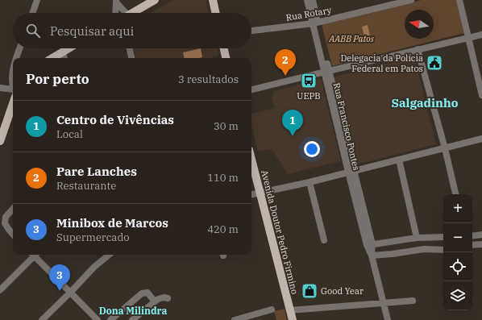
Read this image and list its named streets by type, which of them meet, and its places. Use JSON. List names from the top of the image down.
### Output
{
  "streets": {
    "main road": ["Avenida Doutor Pedro Firmino"],
    "street": ["Rua Rotary", "Rua Francisco Pontes"]
  },
  "crossings": [
    ["Rua Rotary", "Rua Francisco Pontes"]
  ],
  "districts": ["Salgadinho", "Dona Milindra"],
  "parks": ["AABB Patos"],
  "places": {
    "public building": ["Delegacia da Polícia Federal em Patos"],
    "bus stop": ["UEPB"],
    "shop": ["Good Year"]
  },
  "north": "left",
  "page": {
    "search": "Pesquisar aqui",
    "pins": ["2", "1", "3"],
    "heading": ["Por perto", "3 resultados"],
    "list": [
      {
        "mark": "1",
        "name": "Centro de Vivências",
        "note": "Local",
        "value": "30 m"
      },
      {
        "mark": "2",
        "name": "Pare Lanches",
        "note": "Restaurante",
        "value": "110 m"
      },
      {
        "mark": "3",
        "name": "Minibox de Marcos",
        "note": "Supermercado",
        "value": "420 m"
      }
    ],
    "map_buttons": ["+", "−"]
  }
}
